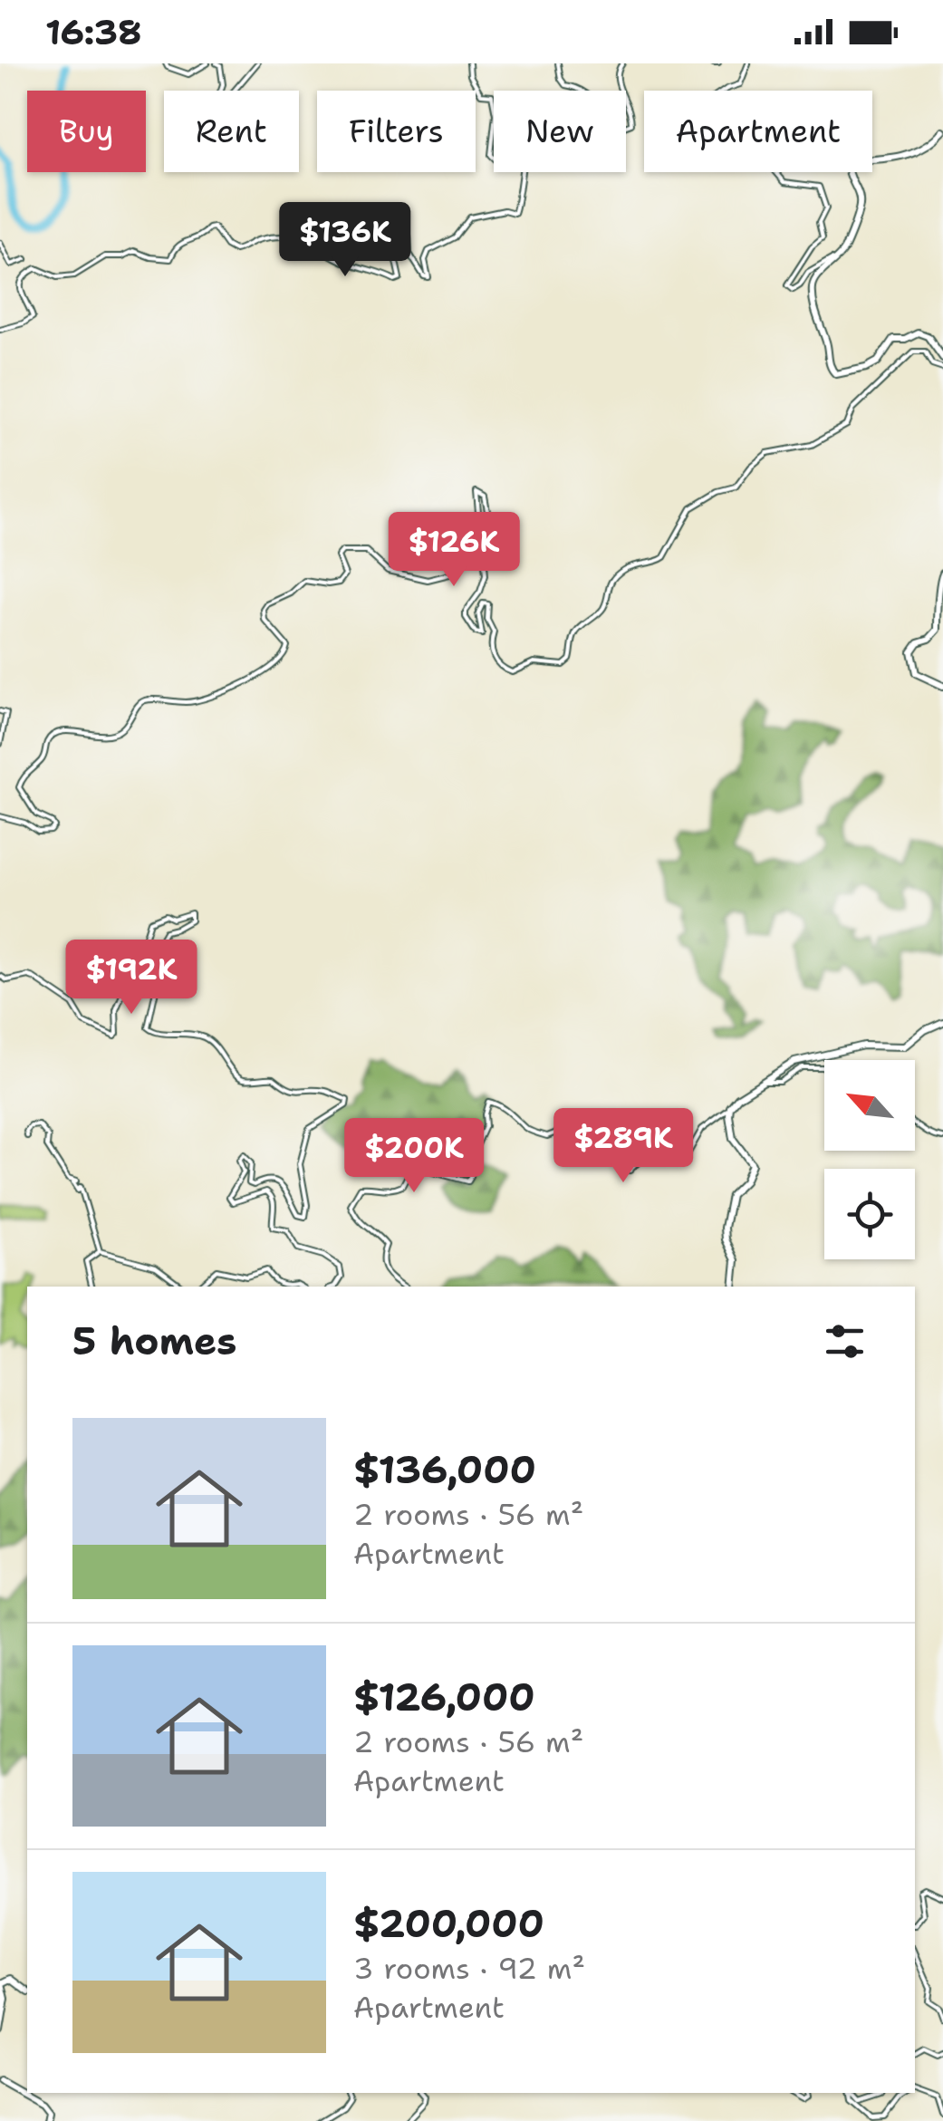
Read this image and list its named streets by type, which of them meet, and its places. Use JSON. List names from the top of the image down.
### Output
{
  "north": "top left",
  "page": {
    "status": "16:38",
    "chip": [
      "Buy",
      "Rent",
      "Filters",
      "New",
      "Apartment"
    ],
    "price": [
      "$136K",
      "$126K",
      "$192K",
      "$289K",
      "$200K"
    ],
    "heading": "5 homes",
    "list": [
      {
        "name": "$136,000",
        "note": "2 rooms · 56 m² · Apartment"
      },
      {
        "name": "$126,000",
        "note": "2 rooms · 56 m² · Apartment"
      },
      {
        "name": "$200,000",
        "note": "3 rooms · 92 m² · Apartment"
      }
    ]
  }
}
